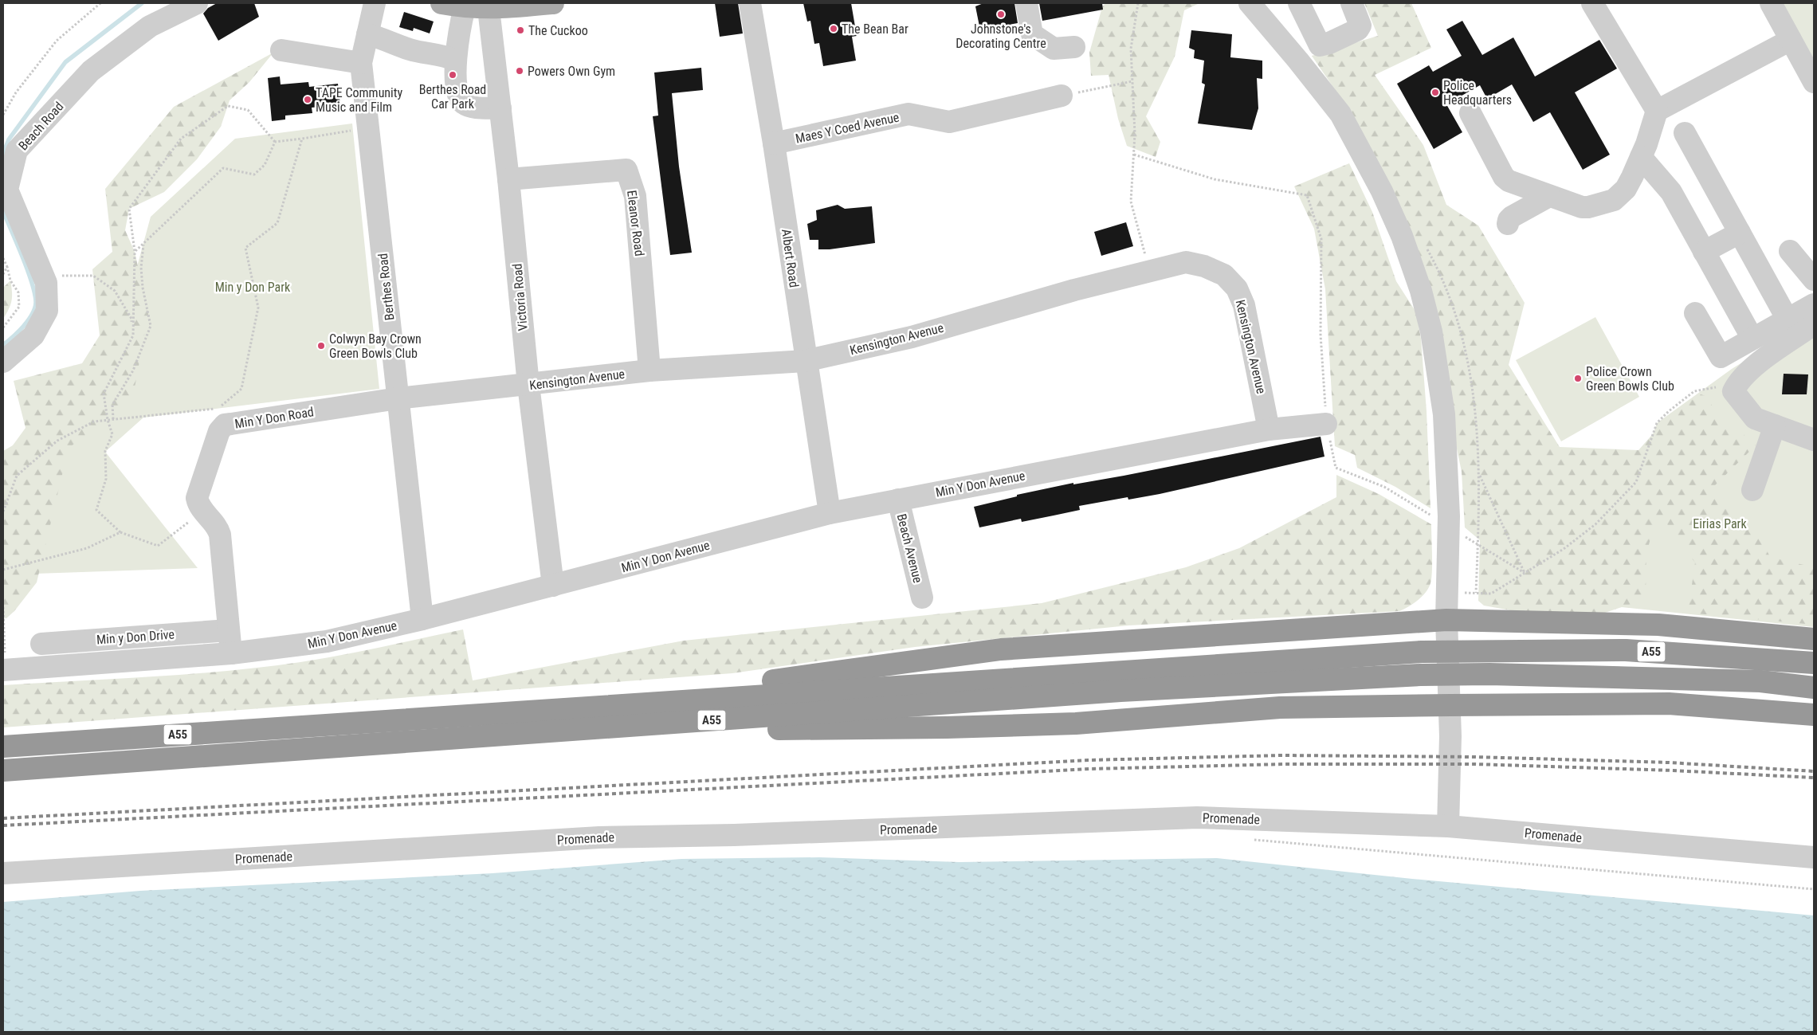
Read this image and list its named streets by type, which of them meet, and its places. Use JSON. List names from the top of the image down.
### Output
{
  "streets": {
    "highway": ["A55"],
    "street": [
      "Beach Road",
      "Maes Y Coed Avenue",
      "Eleanor Road",
      "Albert Road",
      "Berthes Road",
      "Victoria Road",
      "Kensington Avenue",
      "Min Y Don Road",
      "Min Y Don Avenue",
      "Beach Avenue",
      "Min y Don Drive",
      "Promenade"
    ]
  },
  "crossings": [
    ["Maes Y Coed Avenue", "Albert Road"],
    ["Eleanor Road", "Victoria Road"],
    ["Eleanor Road", "Kensington Avenue"],
    ["Albert Road", "Kensington Avenue"],
    ["Albert Road", "Min Y Don Avenue"],
    ["Berthes Road", "Kensington Avenue"],
    ["Berthes Road", "Min Y Don Road"],
    ["Berthes Road", "Min Y Don Avenue"],
    ["Victoria Road", "Kensington Avenue"],
    ["Victoria Road", "Min Y Don Avenue"],
    ["Kensington Avenue", "Min Y Don Road"],
    ["Kensington Avenue", "Min Y Don Avenue"],
    ["Min Y Don Road", "Min Y Don Avenue"],
    ["Min Y Don Road", "Min y Don Drive"],
    ["Min Y Don Avenue", "Beach Avenue"]
  ],
  "parks": ["Min y Don Park", "Eirias Park"],
  "places": [
    "Johnstone's Decorating Centre",
    "The Bean Bar",
    "The Cuckoo",
    "Powers Own Gym",
    "Berthes Road Car Park",
    "Police Headquarters",
    "TAPE Community Music and Film",
    "Colwyn Bay Crown Green Bowls Club",
    "Police Crown Green Bowls Club"
  ]
}
